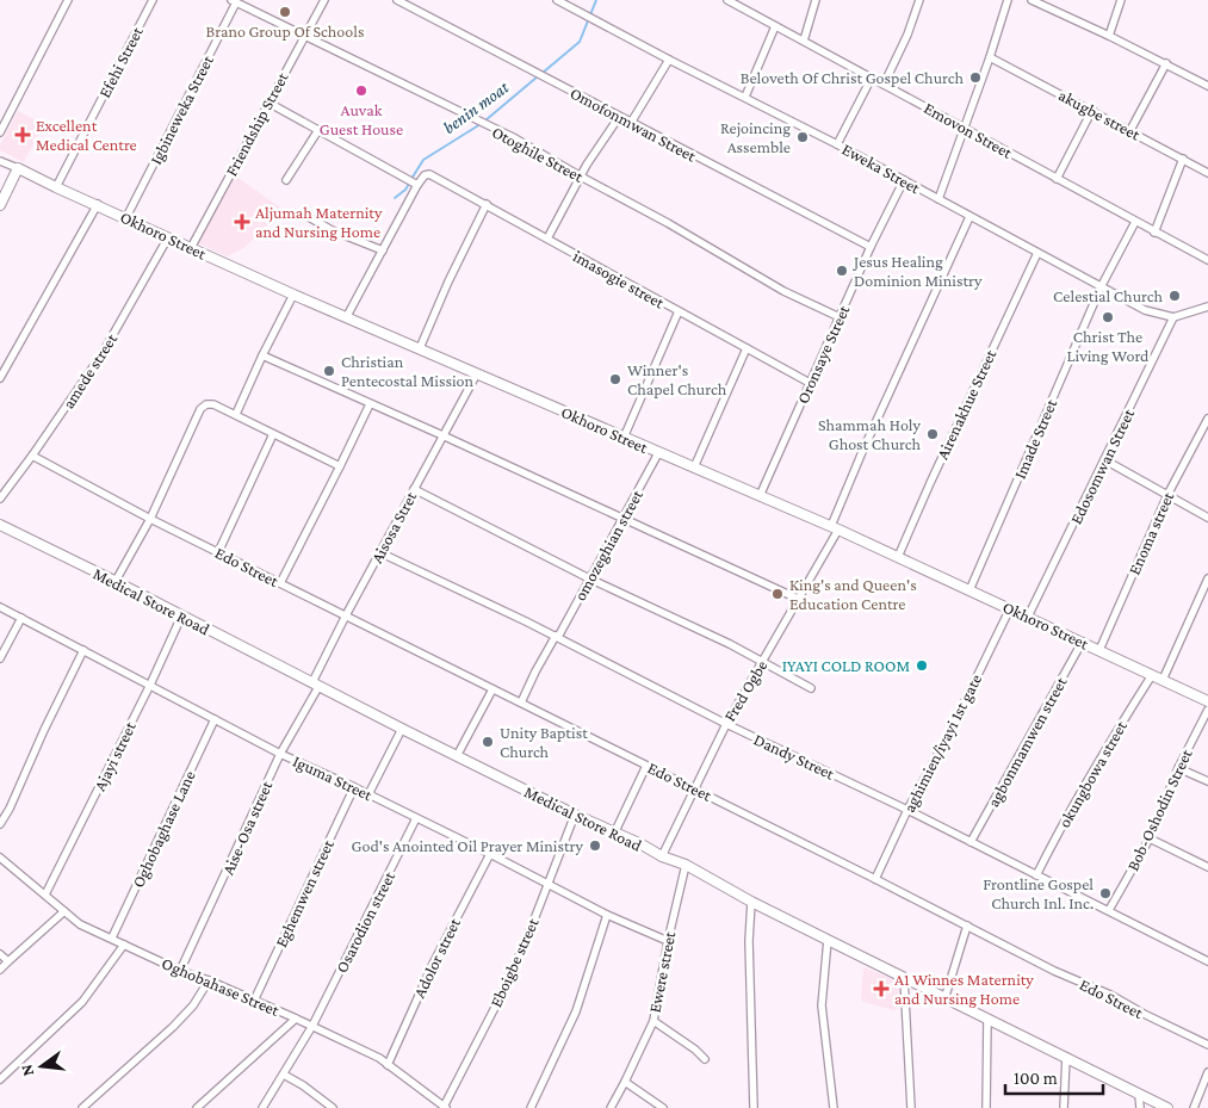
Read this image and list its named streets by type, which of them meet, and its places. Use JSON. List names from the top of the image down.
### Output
{
  "streets": {
    "street": [
      "Efehi Street",
      "Igbineweka Street",
      "akugbe street",
      "Friendship Street",
      "Omofonmwan Street",
      "Emovon Street",
      "Otoghile Street",
      "Eweka Street",
      "Okhoro Street",
      "imasogie street",
      "Oronsaye Street",
      "amede street",
      "Airenakhue Street",
      "Imade Street",
      "Edosomwan Street",
      "Aisosa Stret",
      "Enoma street",
      "omozeghian street",
      "Edo Street",
      "Medical Store Road",
      "Fred Ogbe",
      "agbonmamwen street",
      "aghimien/iyayi 1st gate",
      "Ajayi street",
      "Dandy Street",
      "okungbowa street",
      "Iguma Street",
      "Bob-Oshodin Street",
      "Aise-Osa street",
      "Oghobaghase Lane",
      "Eghemwen street",
      "Osarodion street",
      "Adolor street",
      "Eboigbe street",
      "Ewere street",
      "Oghobahase Street"
    ]
  },
  "crossings": [
    ["Efehi Street", "Okhoro Street"],
    ["Igbineweka Street", "Otoghile Street"],
    ["Igbineweka Street", "Okhoro Street"],
    ["Friendship Street", "Otoghile Street"],
    ["Friendship Street", "Okhoro Street"],
    ["Omofonmwan Street", "Oronsaye Street"],
    ["Emovon Street", "Imade Street"],
    ["Otoghile Street", "Oronsaye Street"],
    ["Eweka Street", "Oronsaye Street"],
    ["Eweka Street", "Airenakhue Street"],
    ["Eweka Street", "Imade Street"],
    ["Eweka Street", "Edosomwan Street"],
    ["Eweka Street", "Fred Ogbe"],
    ["Okhoro Street", "Oronsaye Street"],
    ["Okhoro Street", "amede street"],
    ["Okhoro Street", "Airenakhue Street"],
    ["Okhoro Street", "Imade Street"],
    ["Okhoro Street", "Edosomwan Street"],
    ["Okhoro Street", "Aisosa Stret"],
    ["Okhoro Street", "Enoma street"],
    ["Okhoro Street", "omozeghian street"],
    ["Okhoro Street", "Fred Ogbe"],
    ["Okhoro Street", "agbonmamwen street"],
    ["Okhoro Street", "aghimien/iyayi 1st gate"],
    ["Okhoro Street", "okungbowa street"],
    ["imasogie street", "Oronsaye Street"],
    ["amede street", "Edo Street"],
    ["Aisosa Stret", "Edo Street"],
    ["Aisosa Stret", "Medical Store Road"],
    ["Aisosa Stret", "Dandy Street"],
    ["Aisosa Stret", "Aise-Osa street"],
    ["omozeghian street", "Edo Street"],
    ["omozeghian street", "Dandy Street"],
    ["Edo Street", "Fred Ogbe"],
    ["Edo Street", "aghimien/iyayi 1st gate"],
    ["Medical Store Road", "Fred Ogbe"],
    ["Medical Store Road", "Ajayi street"],
    ["Medical Store Road", "Aise-Osa street"],
    ["Medical Store Road", "Eboigbe street"],
    ["Medical Store Road", "Ewere street"],
    ["Fred Ogbe", "Dandy Street"],
    ["agbonmamwen street", "Dandy Street"],
    ["aghimien/iyayi 1st gate", "Dandy Street"],
    ["Ajayi street", "Iguma Street"],
    ["Ajayi street", "Oghobahase Street"],
    ["Dandy Street", "okungbowa street"],
    ["Dandy Street", "Bob-Oshodin Street"],
    ["Iguma Street", "Aise-Osa street"],
    ["Iguma Street", "Oghobaghase Lane"],
    ["Iguma Street", "Eghemwen street"],
    ["Iguma Street", "Osarodion street"],
    ["Iguma Street", "Adolor street"],
    ["Iguma Street", "Eboigbe street"],
    ["Iguma Street", "Ewere street"],
    ["Aise-Osa street", "Oghobahase Street"],
    ["Oghobaghase Lane", "Oghobahase Street"],
    ["Eghemwen street", "Oghobahase Street"],
    ["Osarodion street", "Oghobahase Street"],
    ["Adolor street", "Oghobahase Street"],
    ["Eboigbe street", "Oghobahase Street"]
  ],
  "water": ["benin moat"],
  "places": {
    "other": [
      "Brano Group Of Schools",
      "Beloveth Of Christ Gospel Church",
      "Auvak Guest House",
      "Rejoincing Assemble",
      "Jesus Healing Dominion Ministry",
      "Celestial Church",
      "Christ The Living Word",
      "Christian Pentecostal Mission",
      "Winner's Chapel Church",
      "Shammah Holy Ghost Church",
      "King's and Queen's Education Centre",
      "IYAYI COLD ROOM",
      "Unity Baptist Church",
      "God's Anointed Oil Prayer Ministry",
      "Frontline Gospel Church Inl. Inc."
    ],
    "health": ["Excellent Medical Centre", "Aljumah Maternity and Nursing Home", "A1 Winnes Maternity and Nursing Home"]
  },
  "scale_bar": "100 m",
  "north": "left"
}
